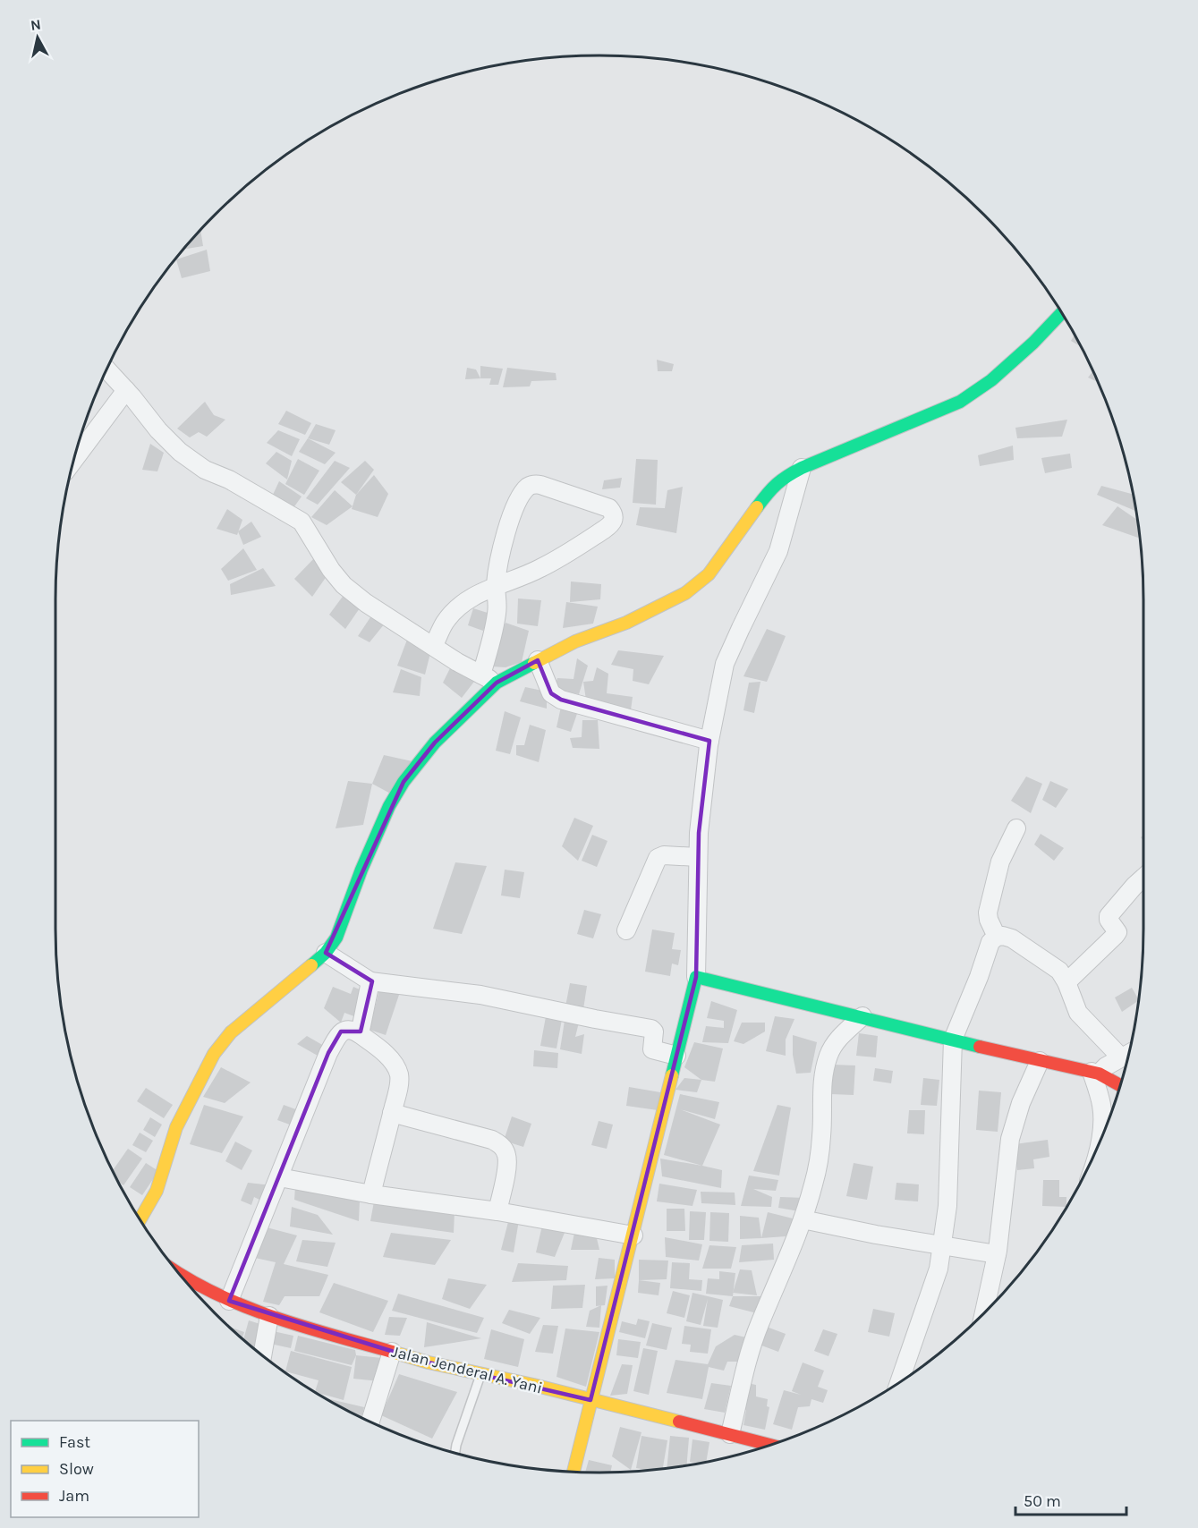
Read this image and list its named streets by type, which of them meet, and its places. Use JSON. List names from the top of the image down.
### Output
{
  "streets": {
    "main road": ["Jalan Jenderal A. Yani"]
  },
  "legend": ["Fast", "Slow", "Jam"],
  "scale_bar": "50 m",
  "north": "top"
}
